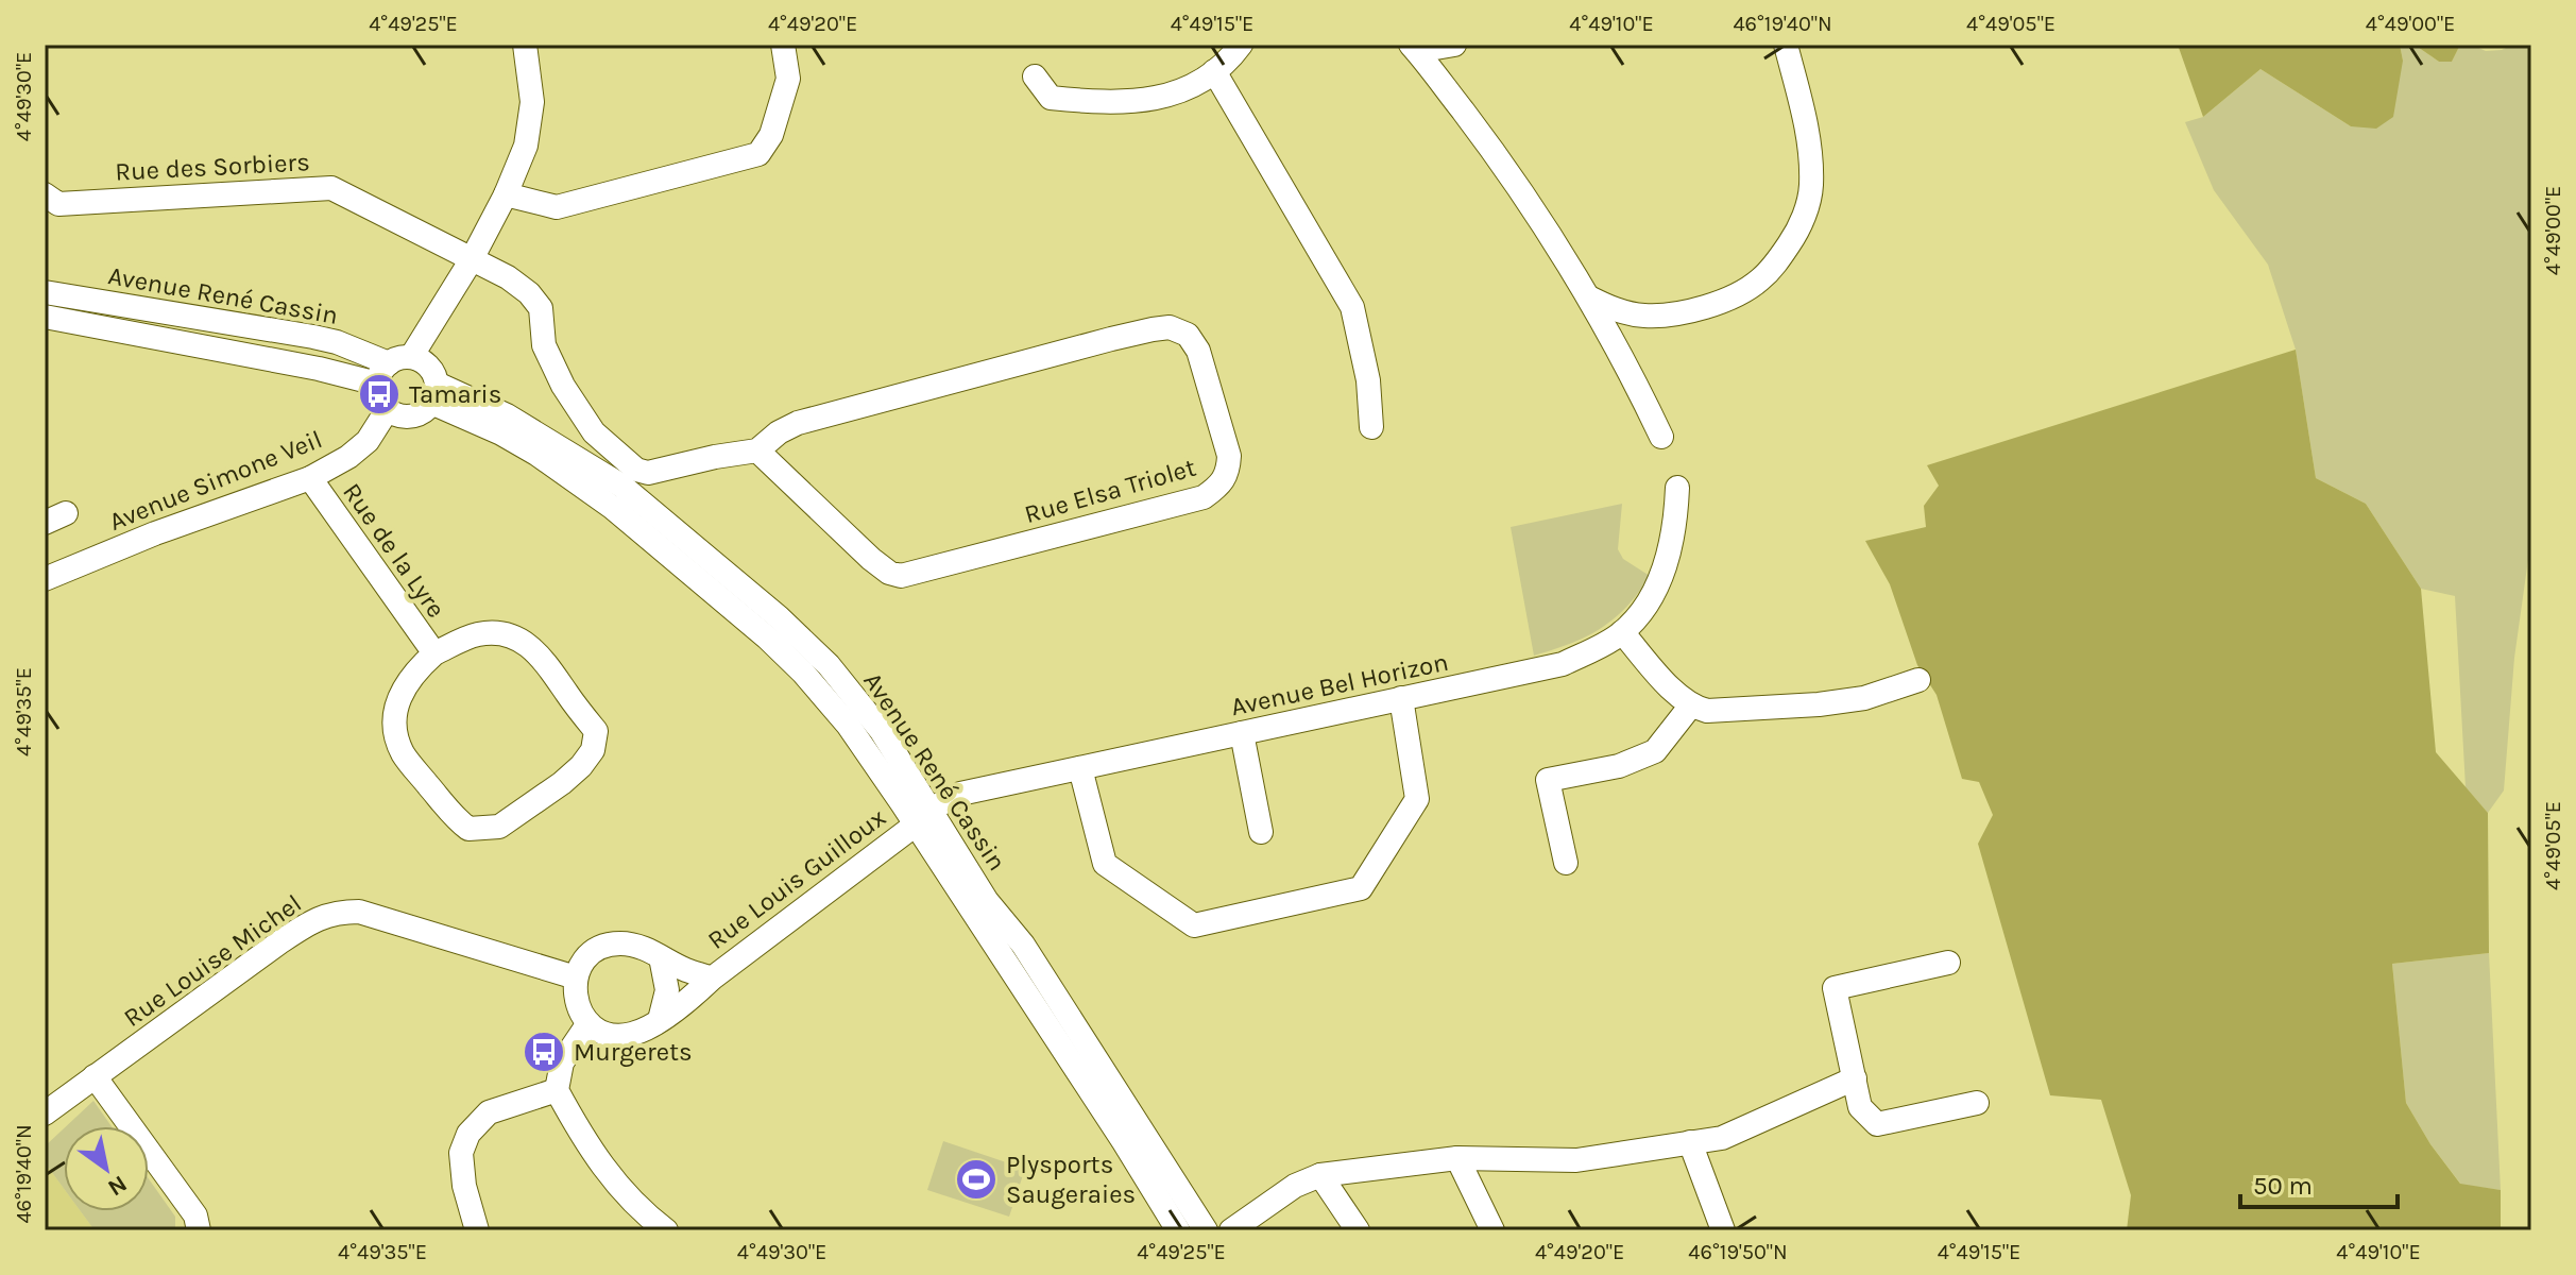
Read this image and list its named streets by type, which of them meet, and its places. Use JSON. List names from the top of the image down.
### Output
{
  "streets": {
    "street": [
      "Rue des Sorbiers",
      "Avenue René Cassin",
      "Avenue Simone Veil",
      "Rue Elsa Triolet",
      "Rue de la Lyre",
      "Avenue Bel Horizon",
      "Rue Louis Guilloux",
      "Rue Louise Michel"
    ]
  },
  "crossings": [
    ["Rue des Sorbiers", "Rue Elsa Triolet"],
    ["Avenue René Cassin", "Avenue Simone Veil"],
    ["Avenue René Cassin", "Avenue Bel Horizon"],
    ["Avenue René Cassin", "Rue Louis Guilloux"],
    ["Avenue Simone Veil", "Rue de la Lyre"],
    ["Avenue Bel Horizon", "Rue Louis Guilloux"],
    ["Rue Louis Guilloux", "Rue Louise Michel"]
  ],
  "places": {
    "bus stop": ["Tamaris", "Murgerets"],
    "sports": ["Plysports Saugeraies"]
  },
  "scale_bar": "50 m",
  "north": "bottom right",
  "coordinates": [
    "4°49'25\"E",
    "4°49'20\"E",
    "4°49'15\"E",
    "4°49'10\"E",
    "46°19'40\"N",
    "4°49'05\"E",
    "4°49'00\"E",
    "4°49'30\"E",
    "4°49'35\"E",
    "46°19'50\"N"
  ]
}
